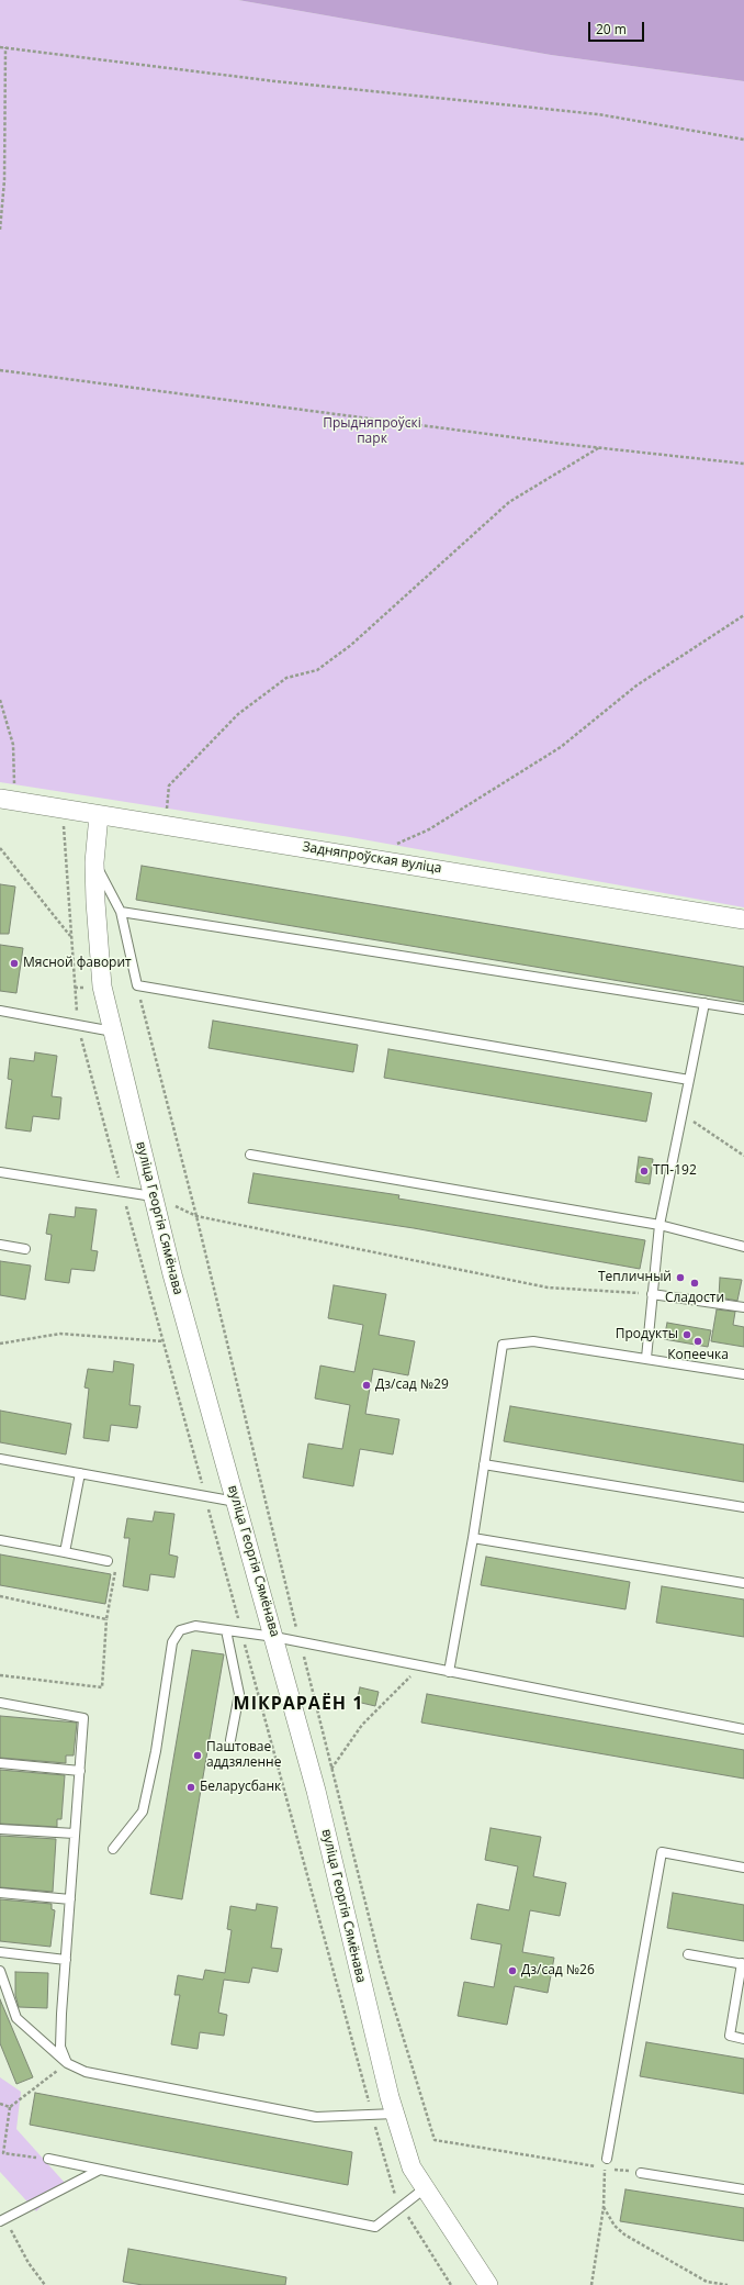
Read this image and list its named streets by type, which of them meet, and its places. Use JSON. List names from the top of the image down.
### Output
{
  "streets": {
    "street": ["Задняпроўская вуліца", "вуліца Георгія Сямёнава"]
  },
  "crossings": [
    ["Задняпроўская вуліца", "вуліца Георгія Сямёнава"]
  ],
  "districts": ["МІКРАРАЁН 1"],
  "parks": ["Прыдняпроўскі парк"],
  "places": [
    "Мясной фаворит",
    "ТП-192",
    "Тепличный",
    "Сладости",
    "Продукты",
    "Копеечка",
    "Дз/сад №29",
    "Паштовае аддзяленне",
    "Беларусбанк",
    "Дз/сад №26"
  ],
  "scale_bar": "20 m"
}
